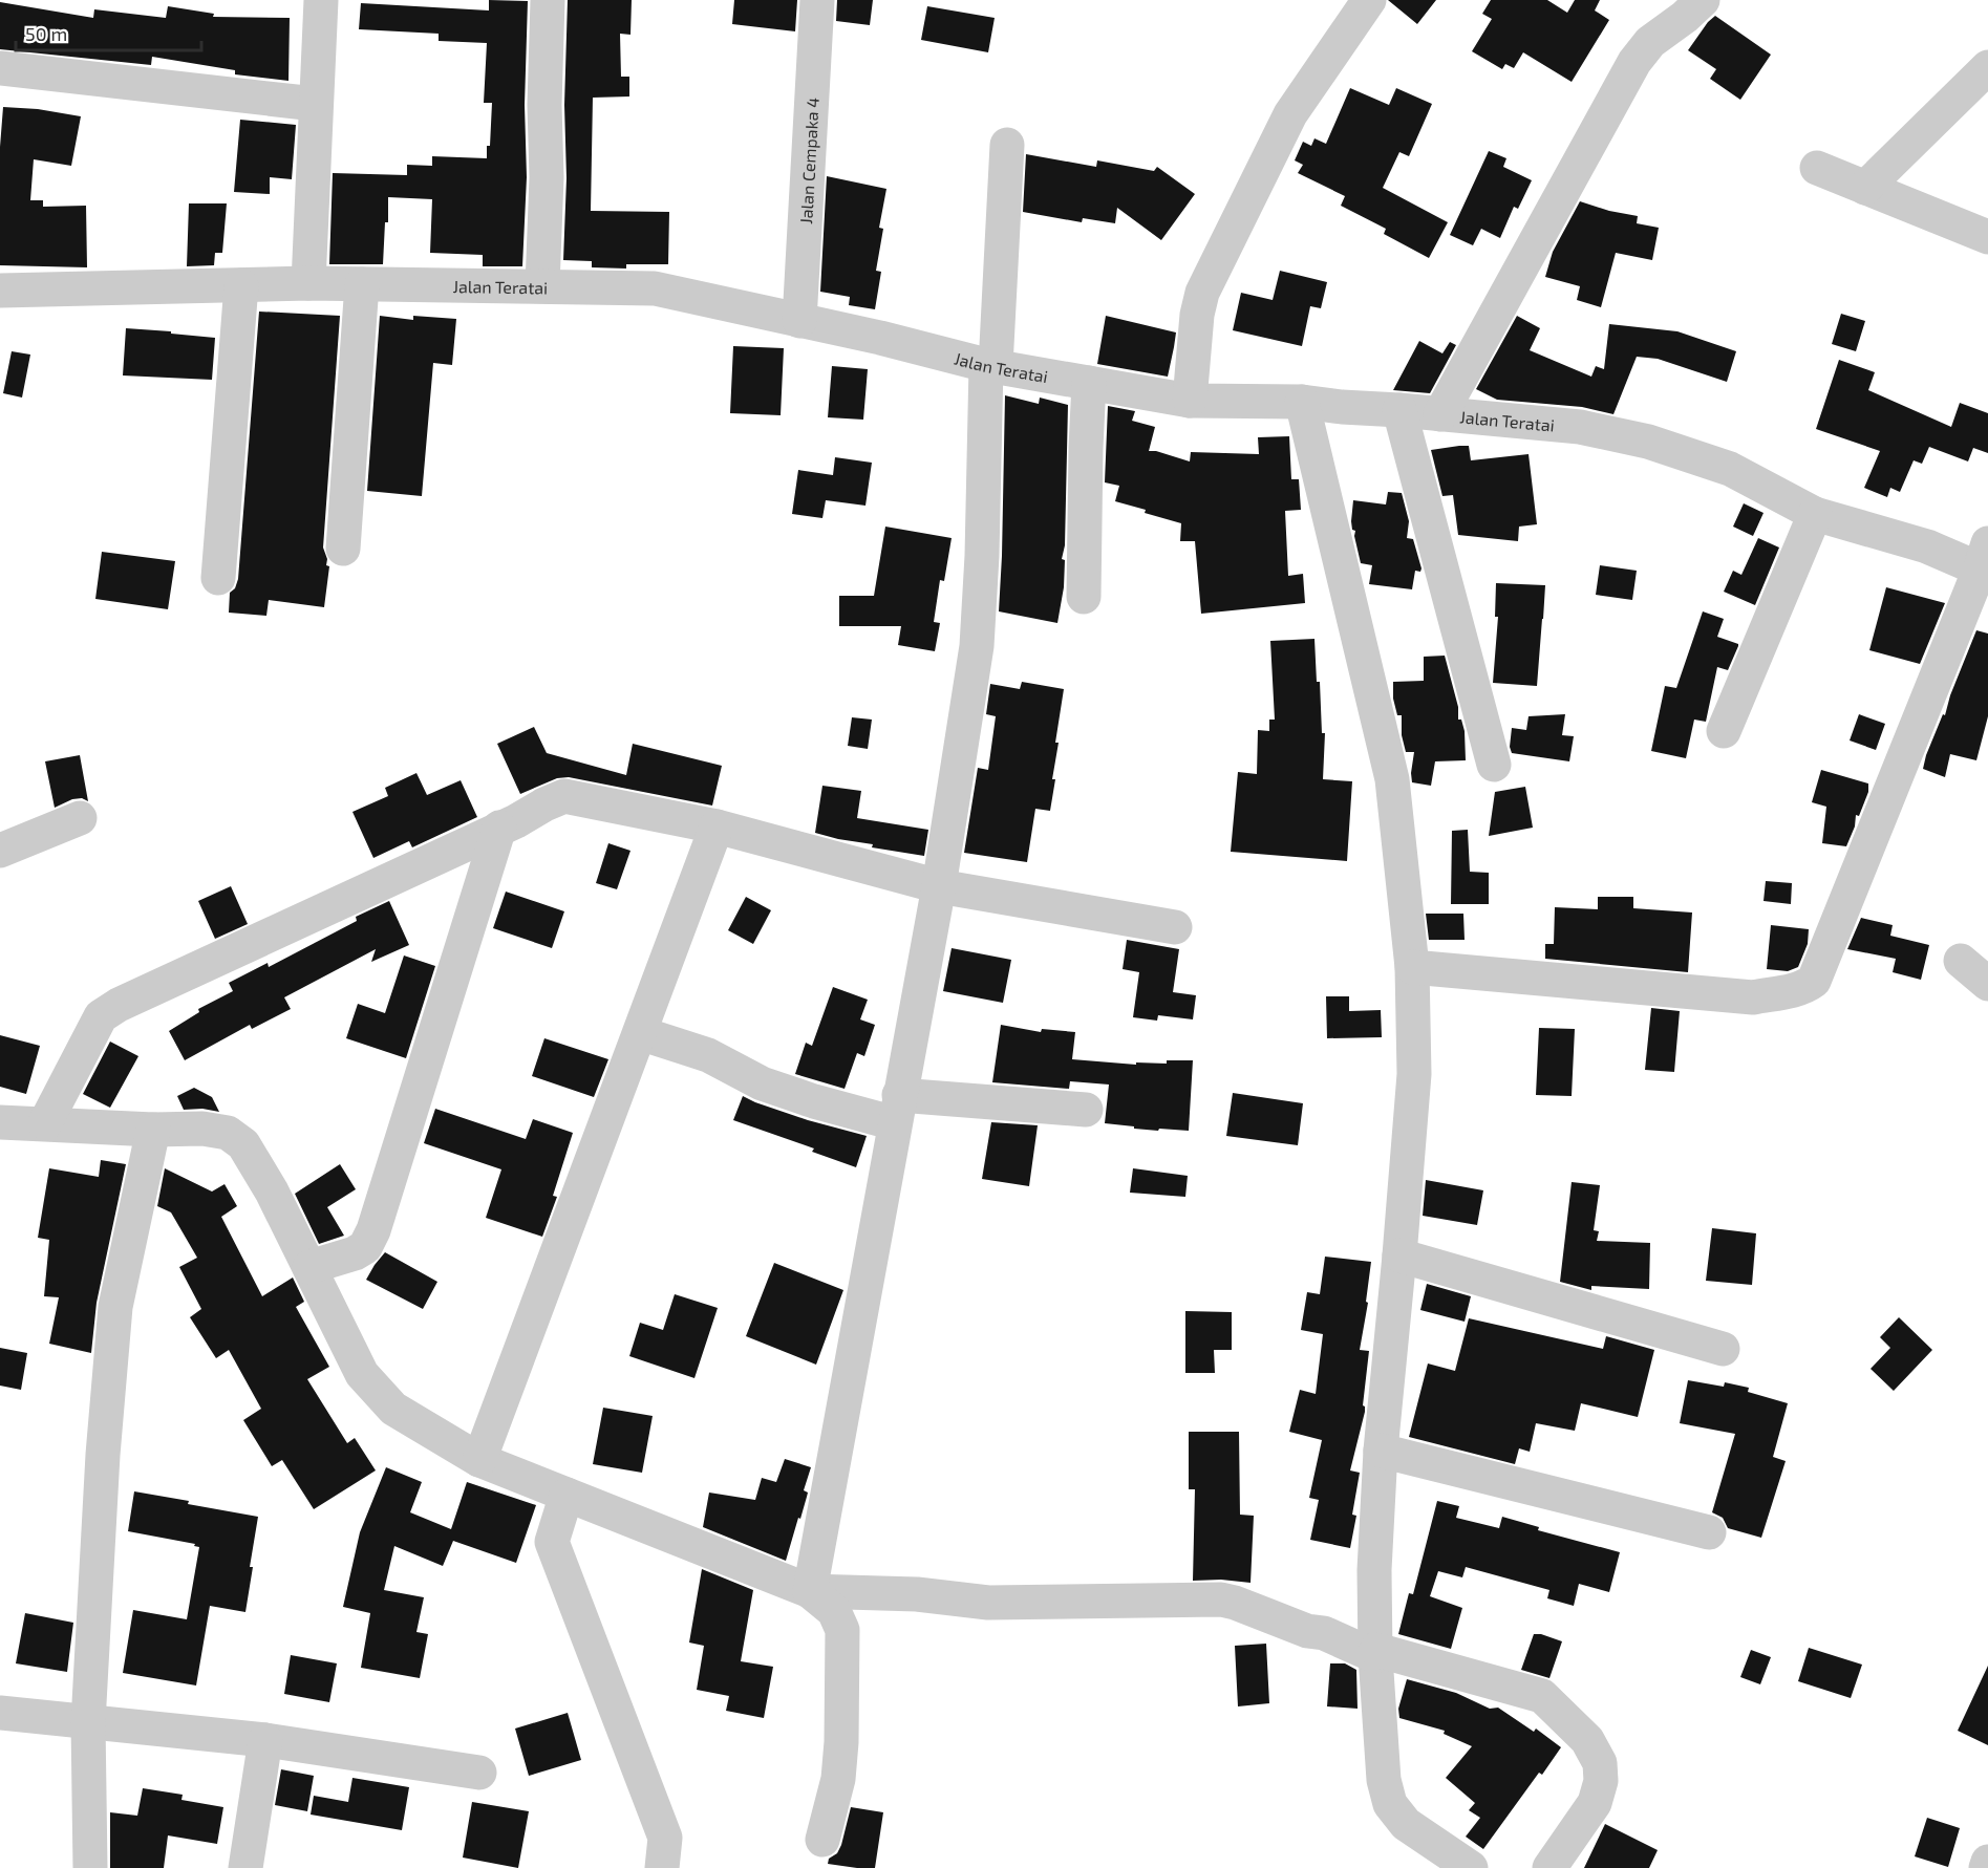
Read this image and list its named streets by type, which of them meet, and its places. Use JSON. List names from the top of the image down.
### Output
{
  "streets": {
    "street": ["Jalan Cempaka 4", "Jalan Teratai"]
  },
  "crossings": [
    ["Jalan Cempaka 4", "Jalan Teratai"]
  ],
  "scale_bar": "50 m"
}
